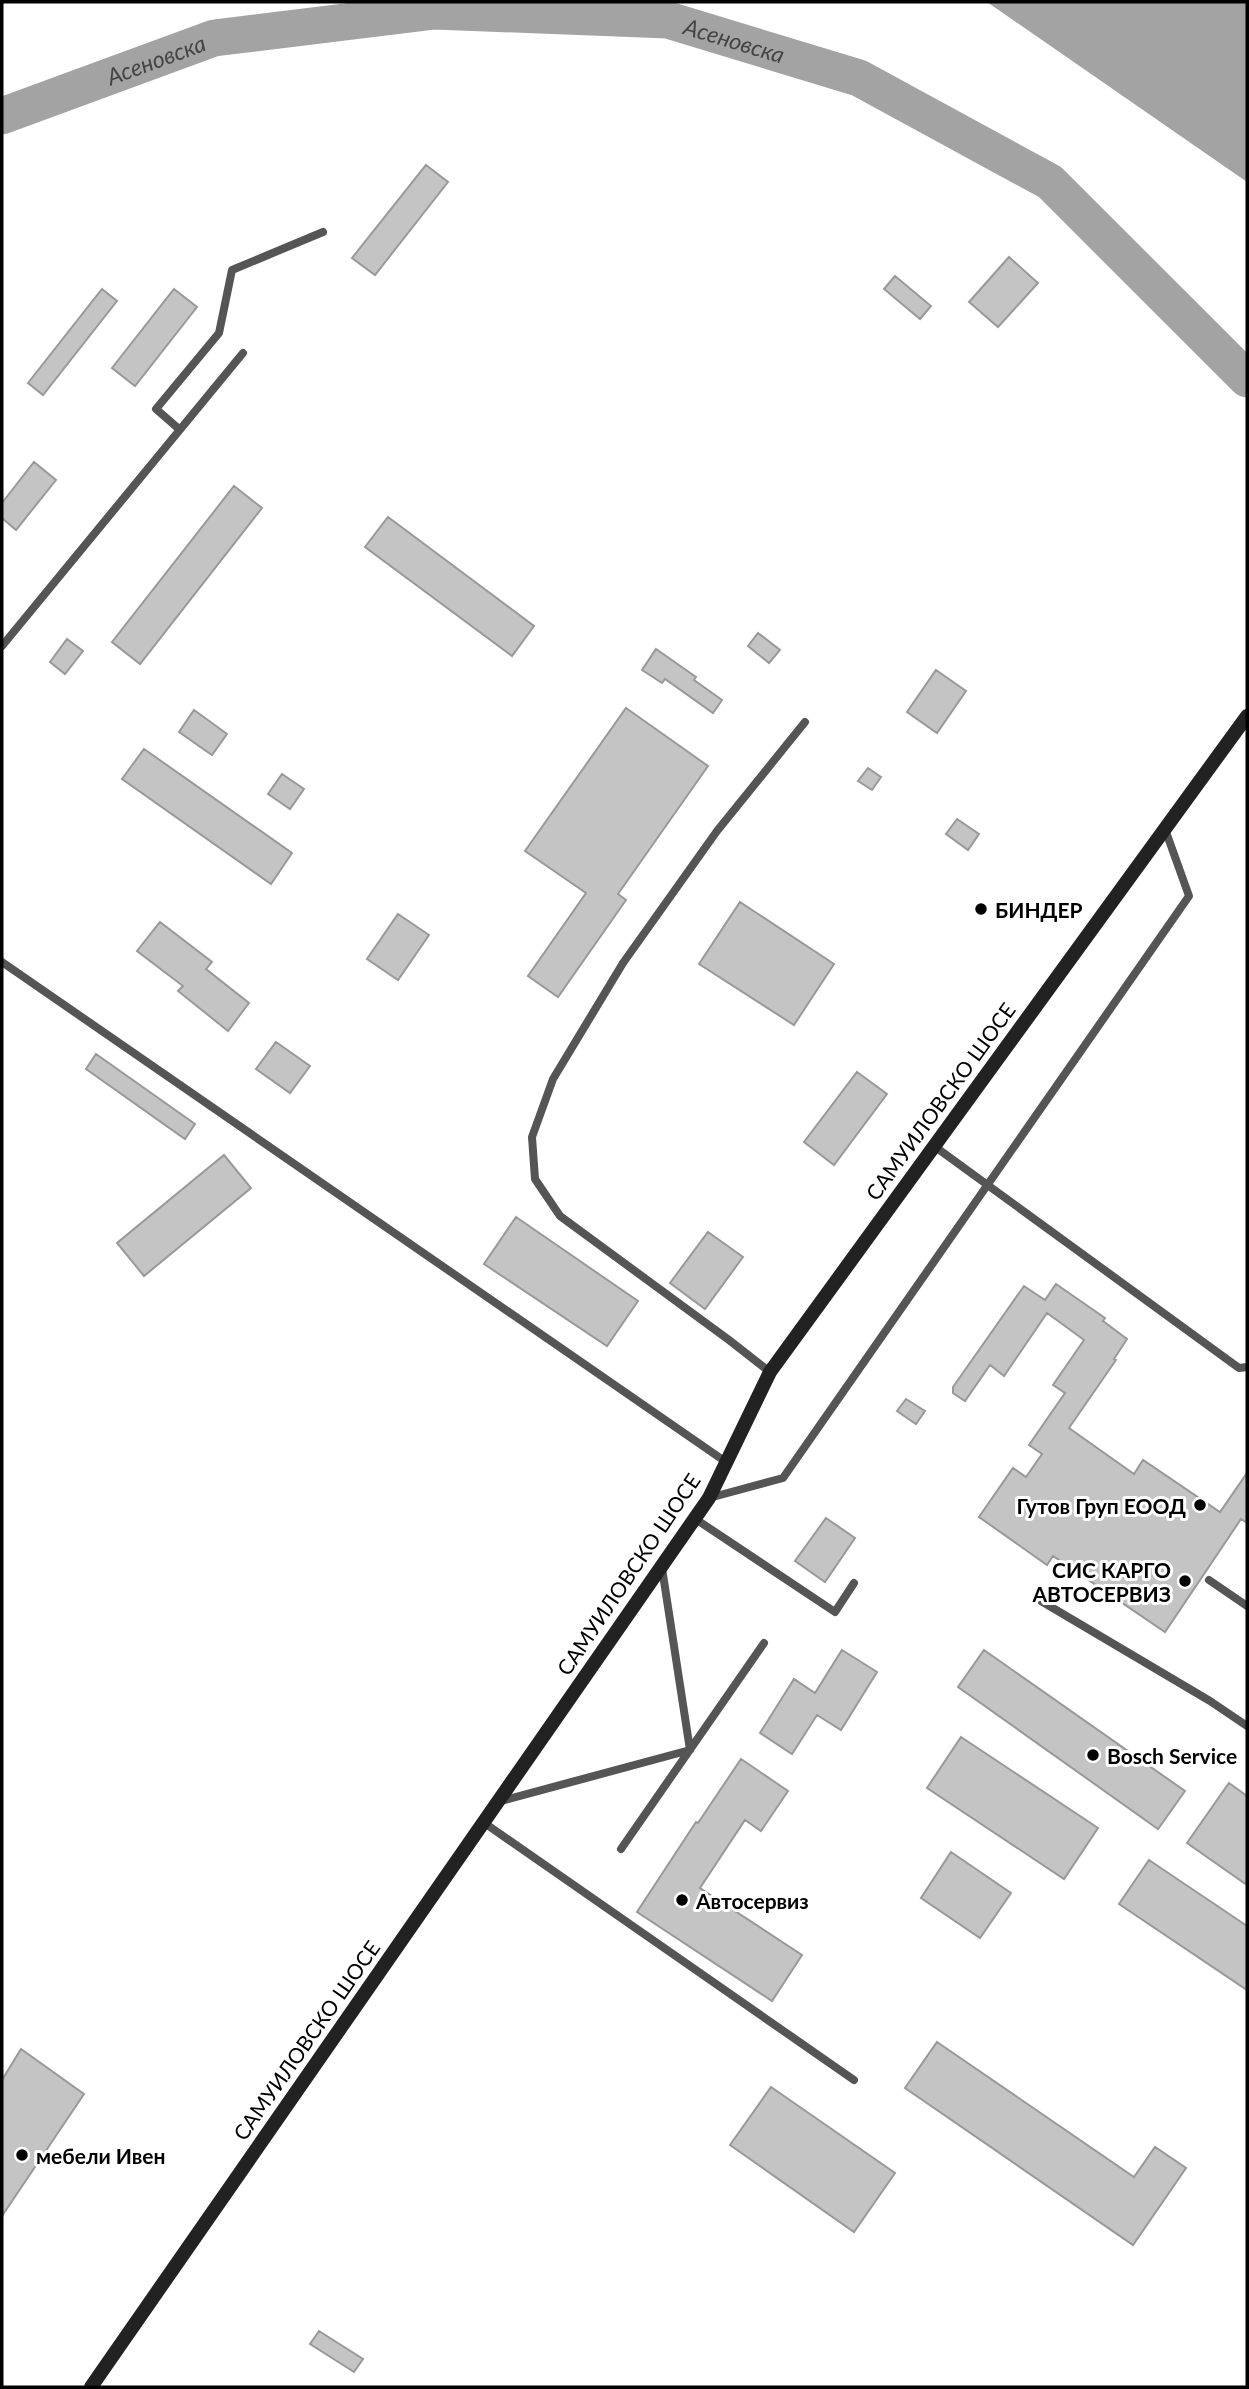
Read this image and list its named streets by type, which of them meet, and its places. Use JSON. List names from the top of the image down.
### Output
{
  "streets": {
    "street": ["САМУИЛОВСКО ШОСЕ"]
  },
  "water": ["Асеновска"],
  "places": [
    "БИНДЕР",
    "Гутов Груп ЕООД",
    "СИС КАРГО АВТОСЕРВИЗ",
    "Bosch Service",
    "Автосервиз",
    "мебели Ивен"
  ]
}
